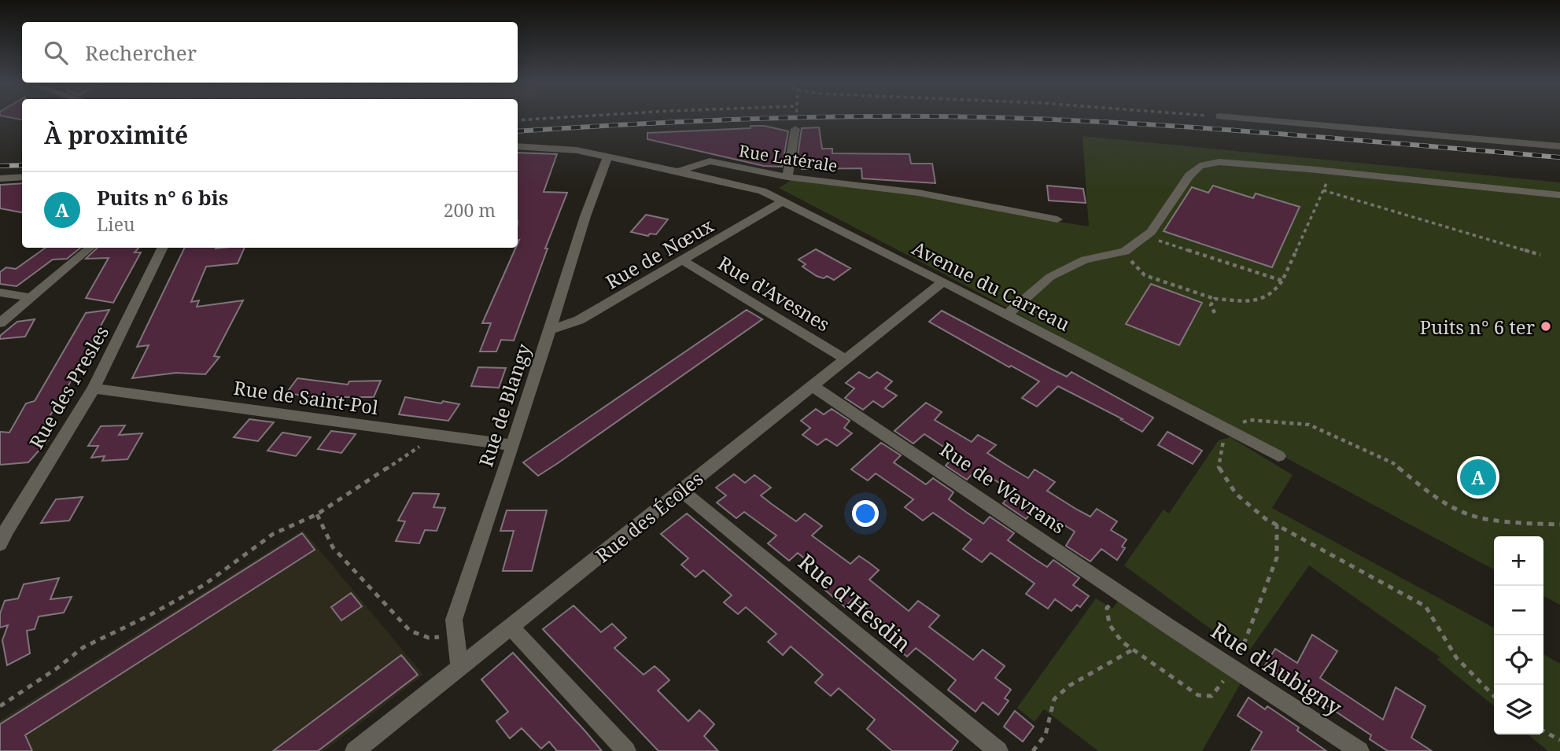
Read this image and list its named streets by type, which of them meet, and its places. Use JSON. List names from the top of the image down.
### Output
{
  "streets": {
    "street": [
      "Rue Latérale",
      "Rue de Nœux",
      "Avenue du Carreau",
      "Rue d'Avesnes",
      "Rue des Presles",
      "Rue de Saint-Pol",
      "Rue de Blangy",
      "Rue de Wavrans",
      "Rue des Écoles",
      "Rue d'Hesdin",
      "Rue d'Aubigny"
    ]
  },
  "crossings": [
    ["Rue Latérale", "Avenue du Carreau"],
    ["Rue de Nœux", "Avenue du Carreau"],
    ["Rue de Nœux", "Rue d'Avesnes"],
    ["Rue de Nœux", "Rue de Blangy"],
    ["Avenue du Carreau", "Rue des Écoles"],
    ["Rue d'Avesnes", "Rue des Écoles"],
    ["Rue des Presles", "Rue de Saint-Pol"],
    ["Rue de Saint-Pol", "Rue de Blangy"],
    ["Rue de Blangy", "Rue des Écoles"],
    ["Rue de Wavrans", "Rue des Écoles"],
    ["Rue de Wavrans", "Rue d'Aubigny"],
    ["Rue des Écoles", "Rue d'Hesdin"]
  ],
  "places": ["Puits n° 6 ter"],
  "page": {
    "search": "Rechercher",
    "heading": "À proximité",
    "list": [
      {
        "mark": "A",
        "name": "Puits n° 6 bis",
        "note": "Lieu",
        "value": "200 m"
      }
    ],
    "pins": "A",
    "map_buttons": ["+", "−"]
  }
}
